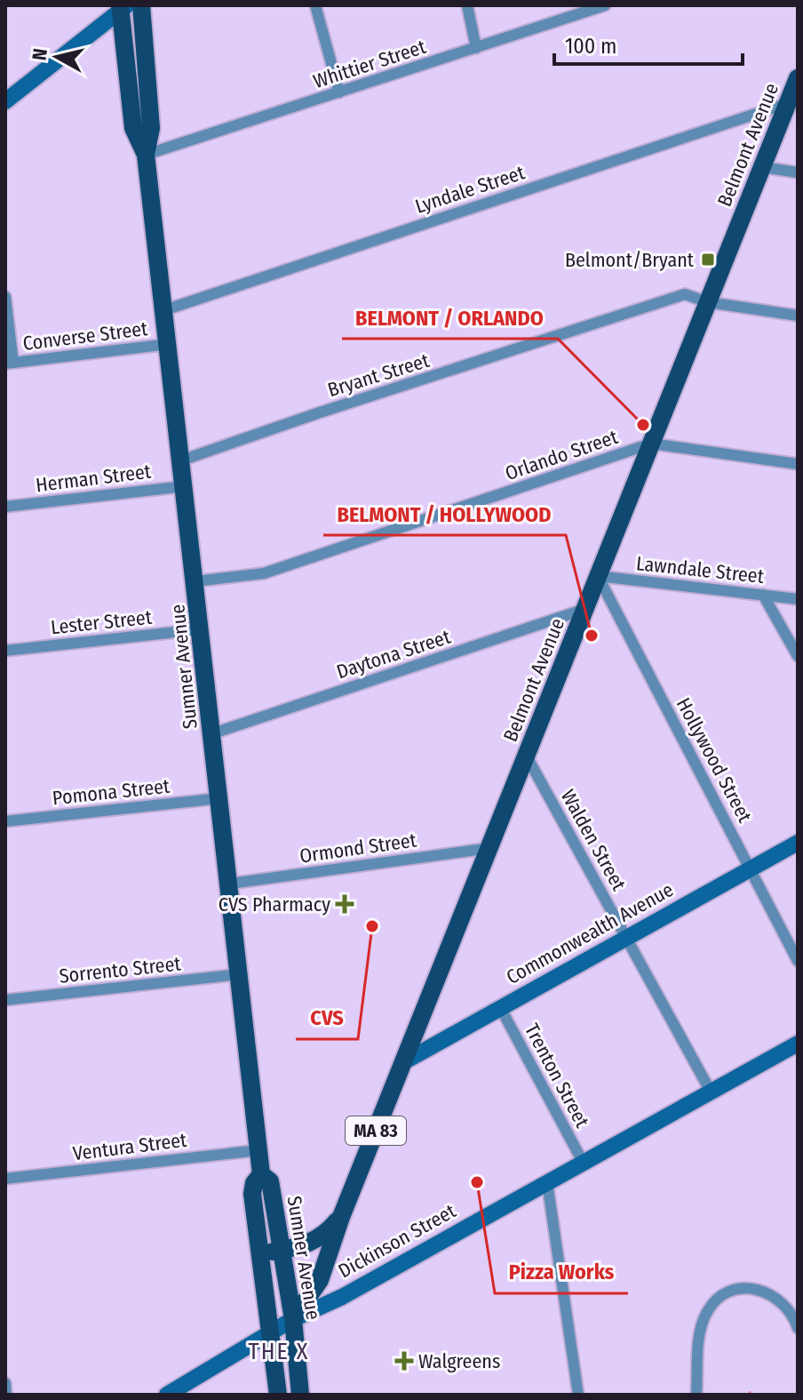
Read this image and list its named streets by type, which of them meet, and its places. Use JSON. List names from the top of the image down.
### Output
{
  "streets": {
    "main road": [
      "Belmont Avenue",
      "Sumner Avenue",
      "Commonwealth Avenue",
      "MA 83",
      "Dickinson Street"
    ],
    "street": [
      "Whittier Street",
      "Lyndale Street",
      "Converse Street",
      "Bryant Street",
      "Orlando Street",
      "Herman Street",
      "Lawndale Street",
      "Lester Street",
      "Daytona Street",
      "Hollywood Street",
      "Pomona Street",
      "Walden Street",
      "Ormond Street",
      "Sorrento Street",
      "Trenton Street",
      "Ventura Street"
    ]
  },
  "crossings": [
    ["Whittier Street", "Sumner Avenue"],
    ["Belmont Avenue", "Lyndale Street"],
    ["Belmont Avenue", "Bryant Street"],
    ["Belmont Avenue", "Orlando Street"],
    ["Belmont Avenue", "Lawndale Street"],
    ["Belmont Avenue", "Daytona Street"],
    ["Belmont Avenue", "Sumner Avenue"],
    ["Belmont Avenue", "Hollywood Street"],
    ["Belmont Avenue", "Walden Street"],
    ["Belmont Avenue", "Ormond Street"],
    ["Belmont Avenue", "Commonwealth Avenue"],
    ["Belmont Avenue", "Dickinson Street"],
    ["Lyndale Street", "Sumner Avenue"],
    ["Converse Street", "Sumner Avenue"],
    ["Bryant Street", "Sumner Avenue"],
    ["Orlando Street", "Sumner Avenue"],
    ["Herman Street", "Sumner Avenue"],
    ["Lawndale Street", "Hollywood Street"],
    ["Lester Street", "Sumner Avenue"],
    ["Daytona Street", "Sumner Avenue"],
    ["Sumner Avenue", "Pomona Street"],
    ["Sumner Avenue", "Ormond Street"],
    ["Sumner Avenue", "Sorrento Street"],
    ["Sumner Avenue", "Ventura Street"],
    ["Sumner Avenue", "Dickinson Street"],
    ["Hollywood Street", "Commonwealth Avenue"],
    ["Walden Street", "Commonwealth Avenue"],
    ["Walden Street", "Dickinson Street"],
    ["Commonwealth Avenue", "Trenton Street"],
    ["Trenton Street", "Dickinson Street"]
  ],
  "districts": ["THE X"],
  "places": {
    "transit": ["Belmont/Bryant"],
    "other": [
      "BELMONT / ORLANDO",
      "BELMONT / HOLLYWOOD",
      "CVS",
      "Pizza Works"
    ],
    "health": ["CVS Pharmacy", "Walgreens"]
  },
  "scale_bar": "100 m",
  "north": "left"
}
